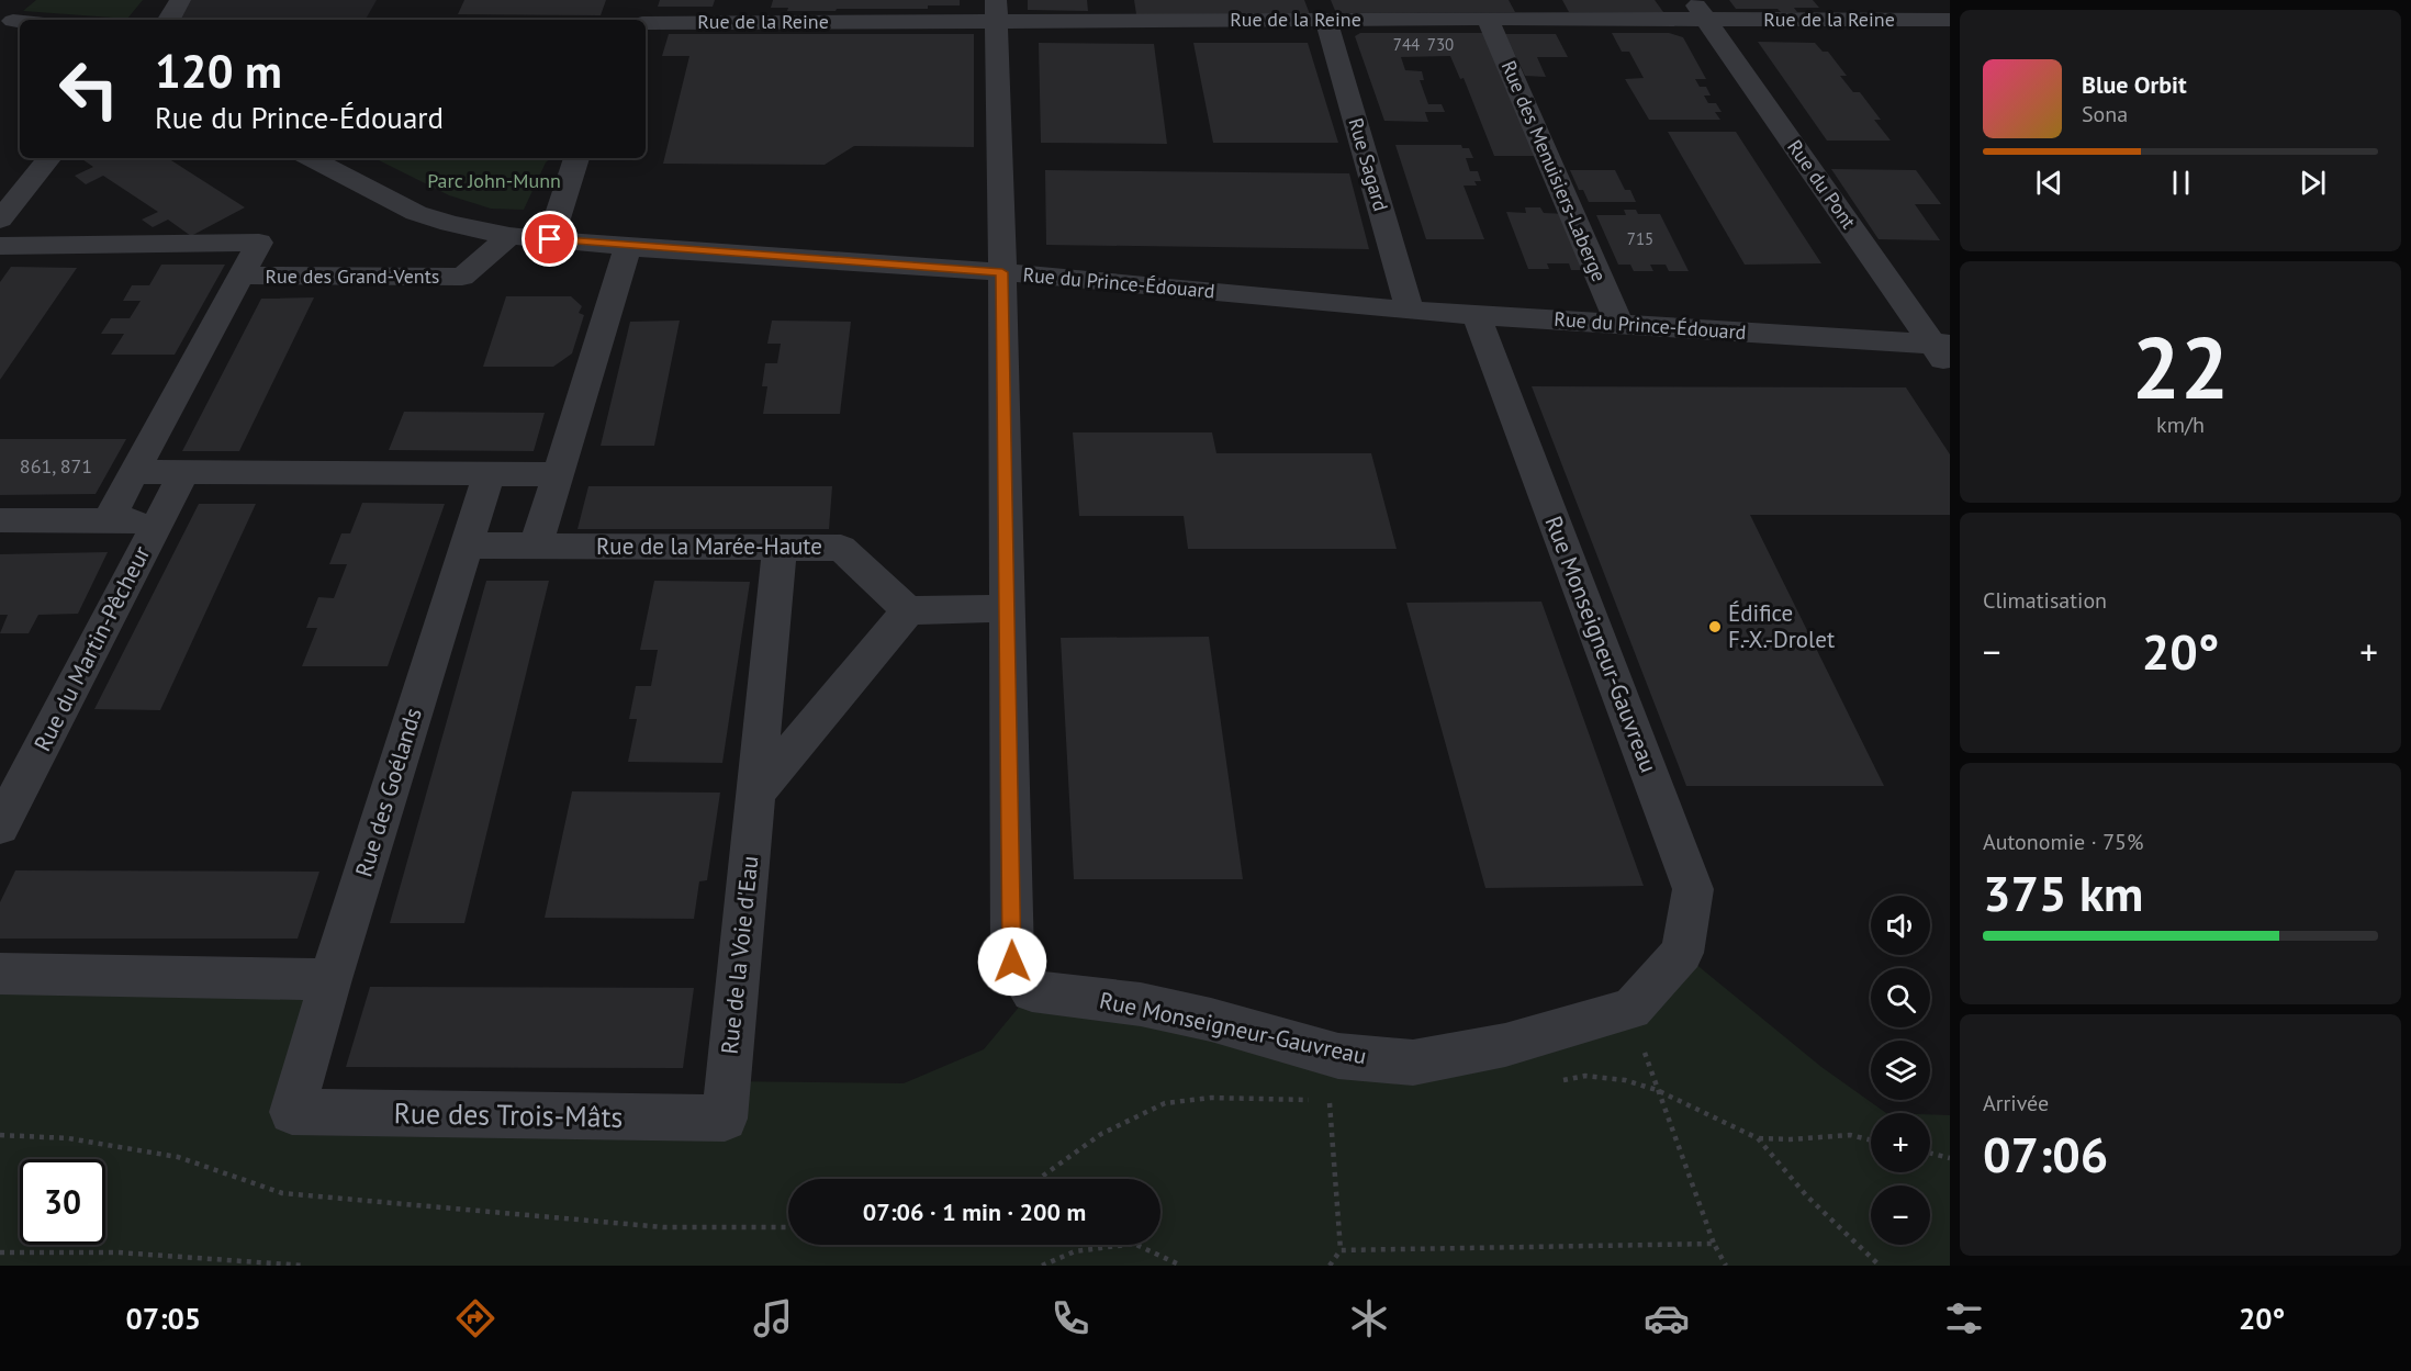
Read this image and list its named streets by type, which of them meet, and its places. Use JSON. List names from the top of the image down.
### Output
{
  "streets": {
    "street": [
      "Rue de la Reine",
      "Rue Sagard",
      "Rue des Menuisiers-Laberge",
      "Rue du Pont",
      "Rue des Grand-Vents",
      "Rue du Prince-Édouard",
      "Rue de la Marée-Haute",
      "Rue Monseigneur-Gauvreau",
      "Rue du Martin-Pêcheur",
      "Rue des Goélands",
      "Rue de la Voie d'Eau",
      "Rue des Trois-Mâts"
    ]
  },
  "crossings": [
    ["Rue de la Reine", "Rue Sagard"],
    ["Rue de la Reine", "Rue des Menuisiers-Laberge"],
    ["Rue de la Reine", "Rue du Pont"],
    ["Rue de la Reine", "Rue Monseigneur-Gauvreau"],
    ["Rue Sagard", "Rue du Prince-Édouard"],
    ["Rue des Menuisiers-Laberge", "Rue du Prince-Édouard"],
    ["Rue du Pont", "Rue du Prince-Édouard"],
    ["Rue des Grand-Vents", "Rue du Prince-Édouard"],
    ["Rue des Grand-Vents", "Rue du Martin-Pêcheur"],
    ["Rue du Prince-Édouard", "Rue Monseigneur-Gauvreau"],
    ["Rue de la Marée-Haute", "Rue des Goélands"],
    ["Rue de la Marée-Haute", "Rue de la Voie d'Eau"],
    ["Rue des Goélands", "Rue des Trois-Mâts"],
    ["Rue de la Voie d'Eau", "Rue des Trois-Mâts"]
  ],
  "parks": ["Parc John-Munn"],
  "places": ["Édifice F.-X.-Drolet"],
  "house_numbers": [
    "744",
    "730",
    "715",
    "861, 871"
  ],
  "page": {
    "turn": ["120 m", "Rue du Prince-Édouard"],
    "song": ["Blue Orbit", "Sona"],
    "tile": [
      ["22", "km/h"],
      "Climatisation",
      ["Autonomie · 75%", "375 km"],
      ["Arrivée", "07:06"]
    ],
    "heat": ["−", "20°", "+"],
    "map_buttons": ["+", "−"],
    "limit": "30",
    "trip": "07:06 · 1 min · 200 m",
    "tabs": ["07:05", "20°"]
  }
}
